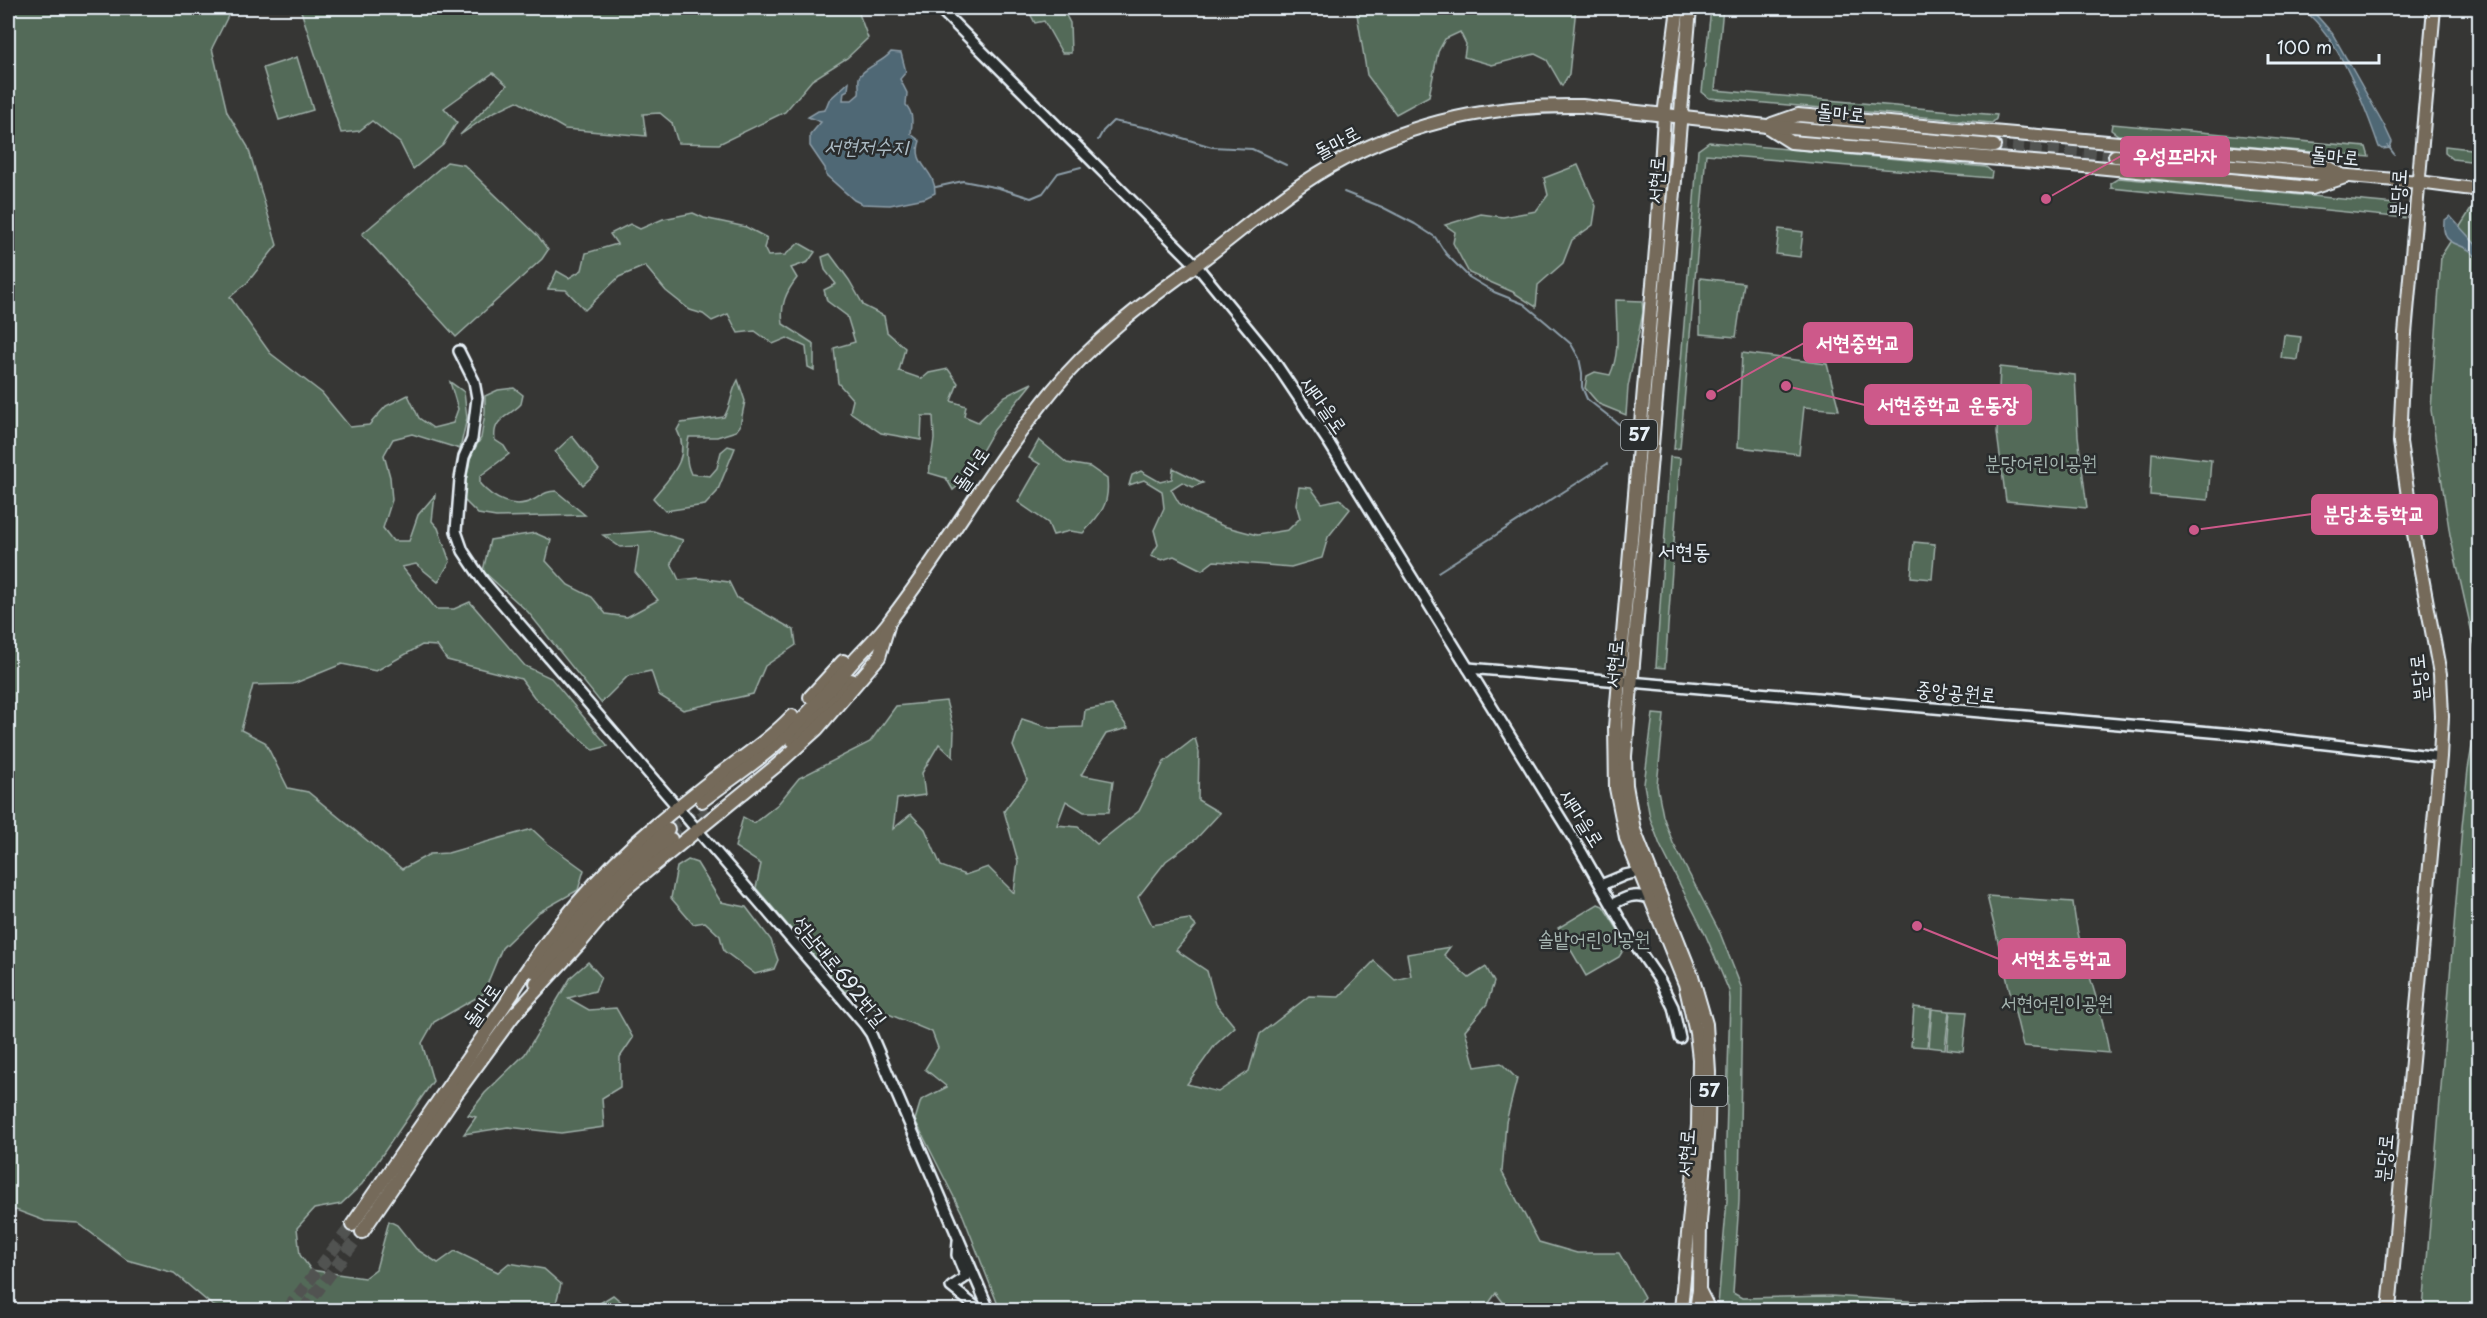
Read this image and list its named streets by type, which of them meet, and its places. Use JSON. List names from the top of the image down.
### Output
{
  "streets": {
    "main road": [
      "돌마로",
      "서현로",
      "분당로",
      "57"
    ],
    "street": ["새마을로", "중앙공원로", "성남대로692번길"]
  },
  "crossings": [
    ["돌마로", "서현로"],
    ["돌마로", "분당로"],
    ["돌마로", "새마을로"],
    ["서현로", "중앙공원로"],
    ["분당로", "중앙공원로"],
    ["새마을로", "중앙공원로"]
  ],
  "districts": ["서현동"],
  "water": ["서현저수지"],
  "parks": ["분당어린이공원", "솔밭어린이공원", "서현어린이공원"],
  "places": [
    "우성프라자",
    "서현중학교 운동장",
    "서현중학교",
    "분당초등학교",
    "서현초등학교"
  ],
  "scale_bar": "100 m"
}
